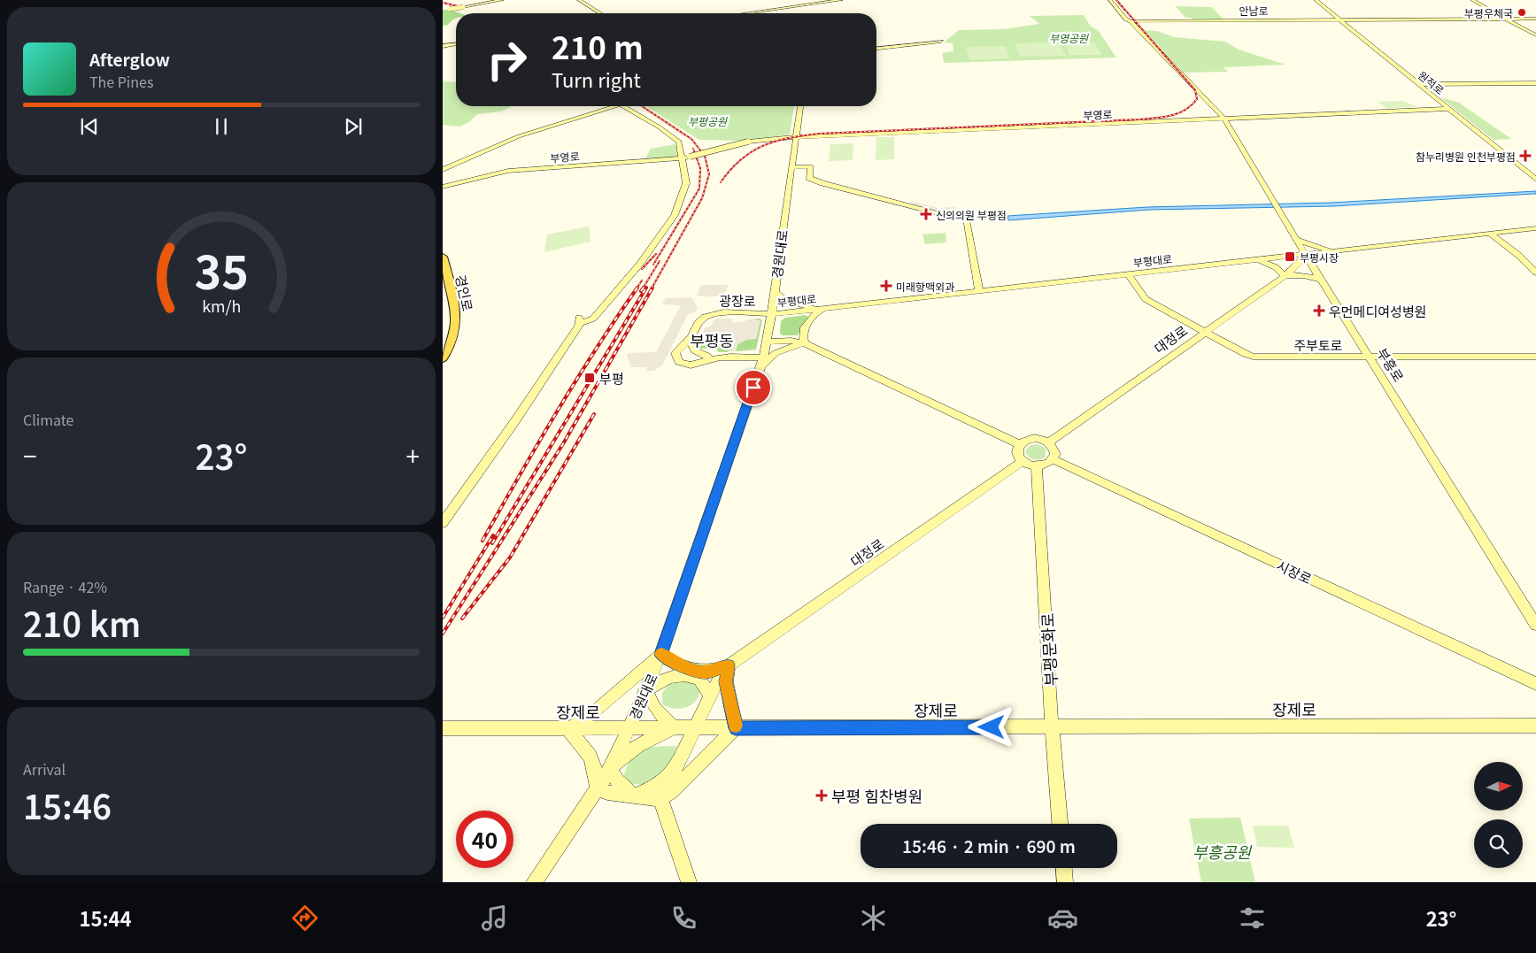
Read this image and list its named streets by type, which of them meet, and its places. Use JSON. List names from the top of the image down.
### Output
{
  "streets": {
    "main road": ["경인로"],
    "street": [
      "안남로",
      "원적로",
      "부영로",
      "경원대로",
      "부평대로",
      "광장로",
      "대정로",
      "주부토로",
      "부흥로",
      "시장로",
      "부평문화로",
      "장제로"
    ]
  },
  "crossings": [
    ["안남로", "원적로"],
    ["안남로", "부흥로"],
    ["원적로", "부영로"],
    ["부영로", "경원대로"],
    ["부영로", "부흥로"],
    ["경원대로", "부평대로"],
    ["경원대로", "광장로"],
    ["경원대로", "장제로"],
    ["부평대로", "광장로"],
    ["부평대로", "대정로"],
    ["부평대로", "주부토로"],
    ["부평대로", "부흥로"],
    ["대정로", "주부토로"],
    ["대정로", "부흥로"],
    ["대정로", "시장로"],
    ["대정로", "부평문화로"],
    ["주부토로", "부흥로"],
    ["시장로", "부평문화로"],
    ["부평문화로", "장제로"]
  ],
  "districts": ["부평동"],
  "parks": ["부영공원", "부평공원", "부흥공원"],
  "places": {
    "other": ["부평우체국"],
    "health": [
      "참누리병원 인천부평점",
      "신의의원 부평점",
      "미래항맥외과",
      "우먼메디여성병원",
      "부평 힘찬병원"
    ],
    "transit": ["부평시장", "부평"]
  },
  "north": "right",
  "page": {
    "turn": ["210 m", "Turn right"],
    "song": ["Afterglow", "The Pines"],
    "tile": [
      "Climate",
      ["Range · 42%", "210 km"],
      ["Arrival", "15:46"]
    ],
    "heat": ["−", "23°", "+"],
    "limit": "40",
    "trip": "15:46 · 2 min · 690 m",
    "tabs": ["15:44", "23°"],
    "gauge": ["35", "km/h"]
  }
}
